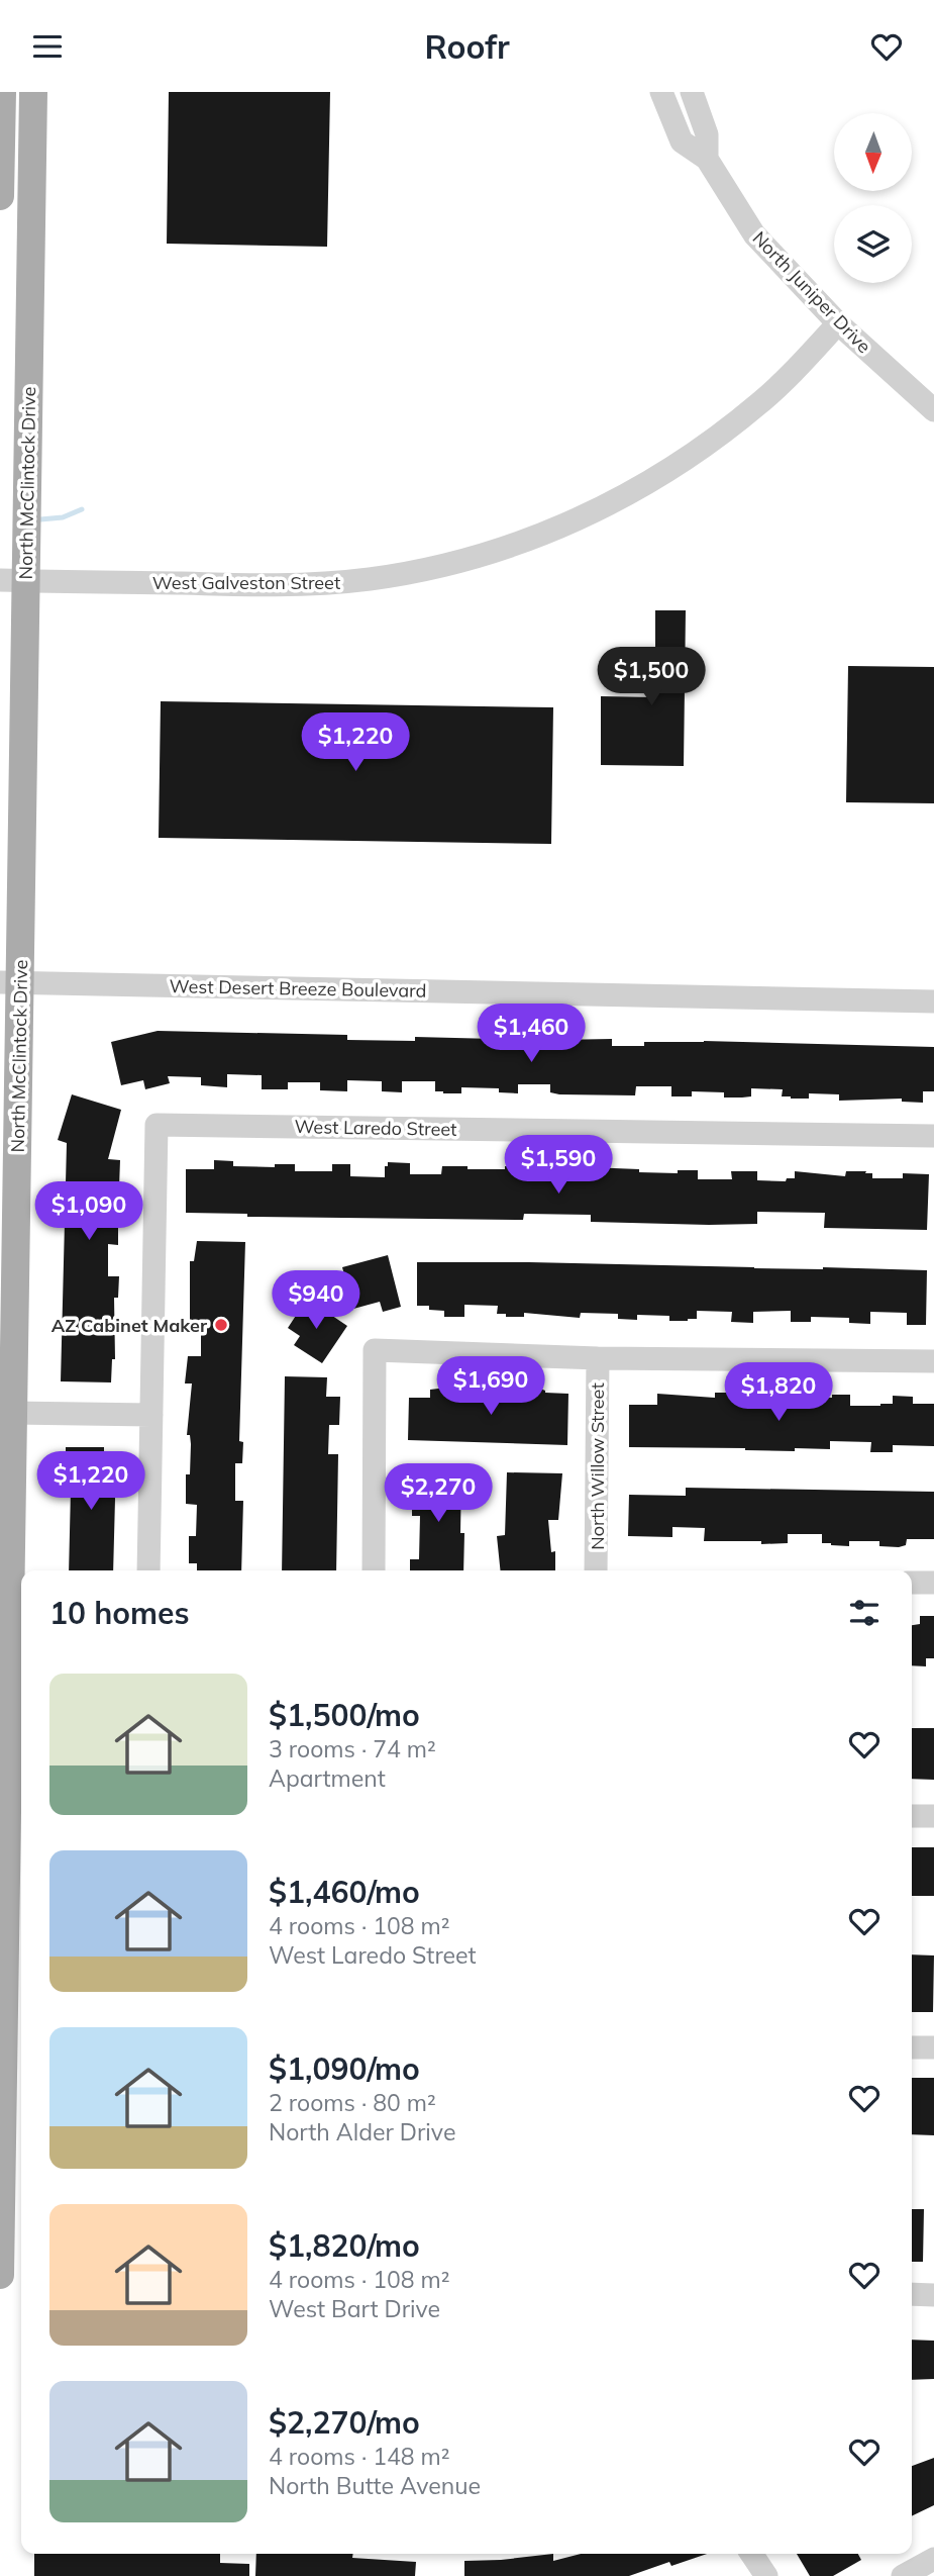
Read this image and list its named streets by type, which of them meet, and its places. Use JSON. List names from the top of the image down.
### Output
{
  "streets": {
    "main road": ["North McClintock Drive"],
    "street": [
      "North Juniper Drive",
      "West Galveston Street",
      "West Desert Breeze Boulevard",
      "West Laredo Street",
      "North Willow Street"
    ]
  },
  "crossings": [
    ["North Juniper Drive", "West Galveston Street"],
    ["North McClintock Drive", "West Galveston Street"],
    ["North McClintock Drive", "West Desert Breeze Boulevard"]
  ],
  "places": ["AZ Cabinet Maker"],
  "north": "bottom",
  "page": {
    "header": "Roofr",
    "price": [
      "$1,500",
      "$1,220",
      "$1,460",
      "$1,590",
      "$1,090",
      "$940",
      "$1,690",
      "$1,820",
      "$1,220",
      "$2,270"
    ],
    "heading": "10 homes",
    "list": [
      {
        "name": "$1,500/mo",
        "note": "3 rooms · 74 m² · Apartment"
      },
      {
        "name": "$1,460/mo",
        "note": "4 rooms · 108 m² · West Laredo Street"
      },
      {
        "name": "$1,090/mo",
        "note": "2 rooms · 80 m² · North Alder Drive"
      },
      {
        "name": "$1,820/mo",
        "note": "4 rooms · 108 m² · West Bart Drive"
      },
      {
        "name": "$2,270/mo",
        "note": "4 rooms · 148 m² · North Butte Avenue"
      }
    ]
  }
}
